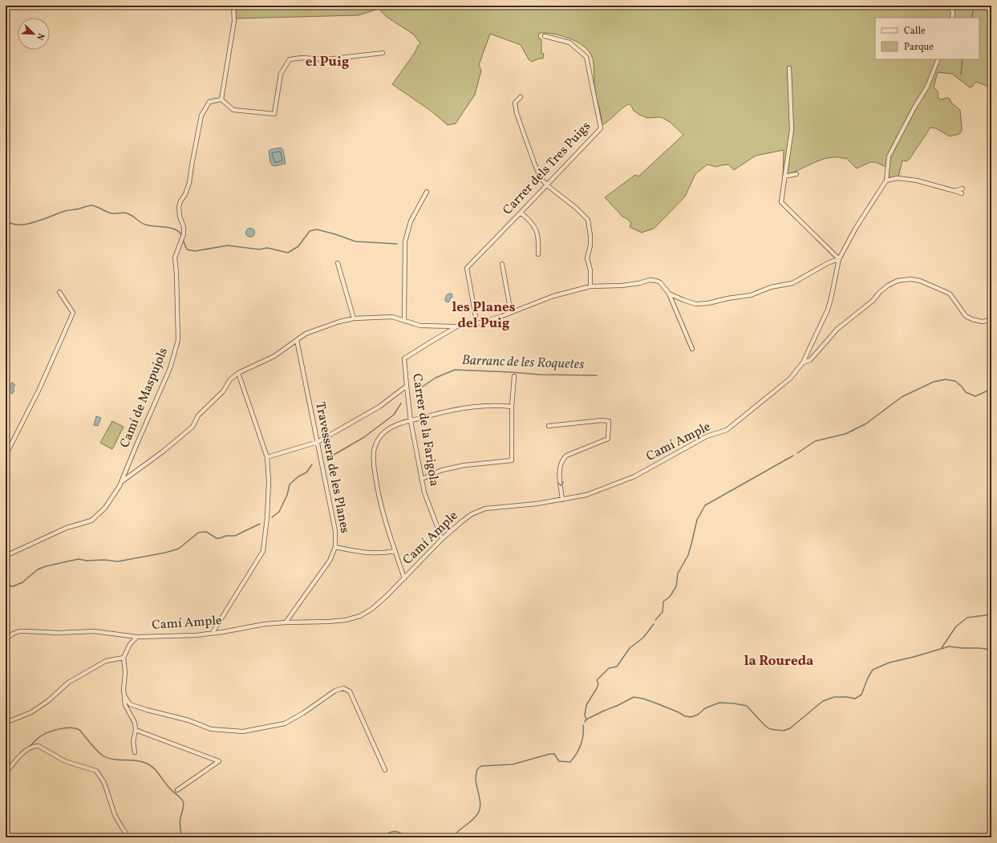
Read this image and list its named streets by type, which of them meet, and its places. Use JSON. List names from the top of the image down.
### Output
{
  "streets": {
    "street": [
      "Carrer dels Tres Puigs",
      "Camí de Maspujols",
      "Carrer de la Farigola",
      "Camí Ample",
      "Travessera de les Planes"
    ]
  },
  "crossings": [
    ["Carrer de la Farigola", "Camí Ample"],
    ["Camí Ample", "Travessera de les Planes"]
  ],
  "districts": ["el Puig", "les Planes del Puig", "la Roureda"],
  "water": ["Barranc de les Roquetes"],
  "legend": ["Calle", "Parque"],
  "north": "bottom right"
}
